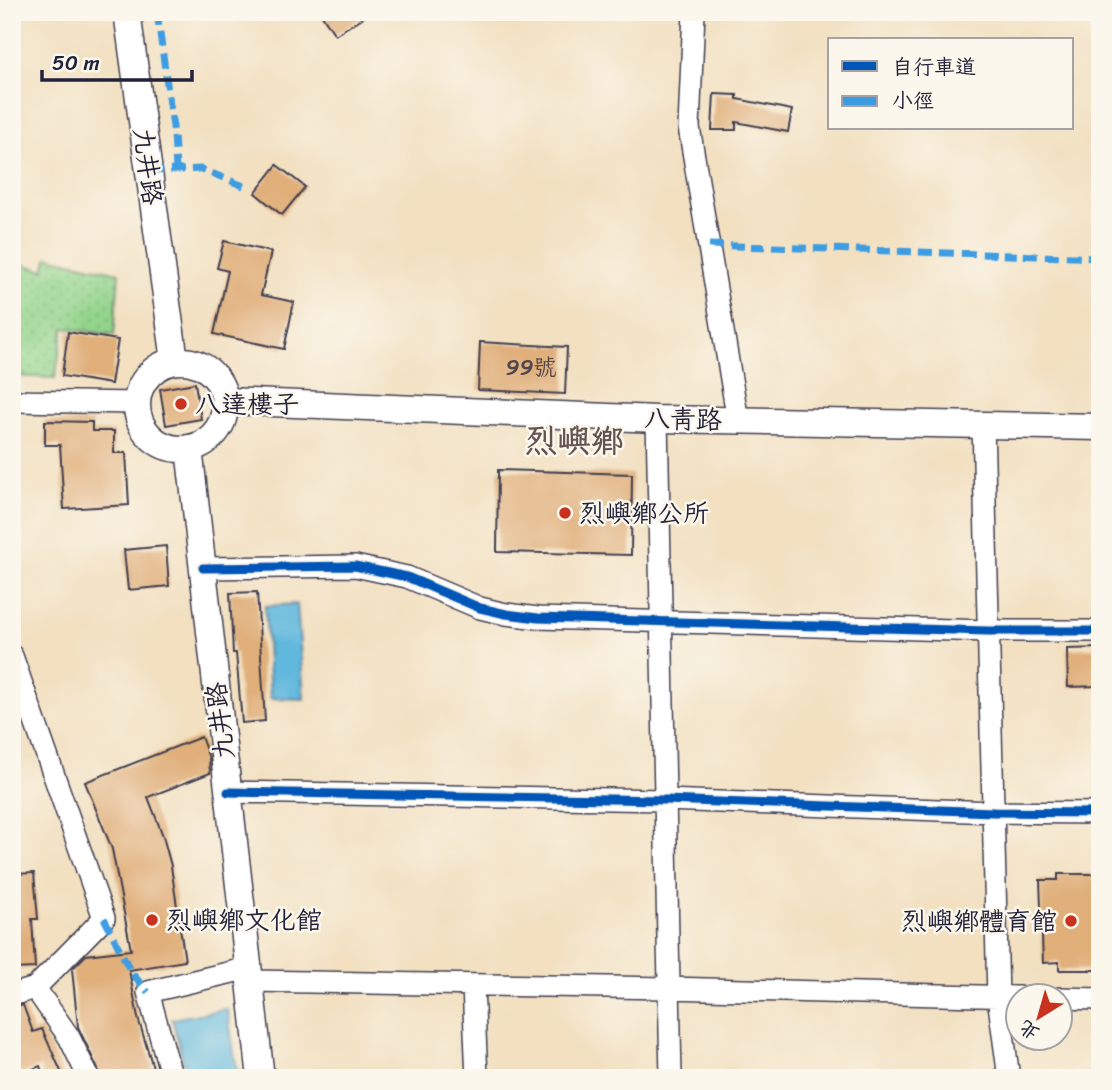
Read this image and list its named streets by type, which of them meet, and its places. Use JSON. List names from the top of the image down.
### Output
{
  "streets": {
    "main road": ["九井路", "八青路"]
  },
  "crossings": [
    ["九井路", "八青路"]
  ],
  "districts": ["烈嶼鄉"],
  "places": [
    "八達樓子",
    "烈嶼鄉公所",
    "烈嶼鄉文化館",
    "烈嶼鄉體育館"
  ],
  "house_numbers": ["99號"],
  "legend": ["自行車道", "小徑"],
  "scale_bar": "50 m",
  "north": "bottom left"
}
